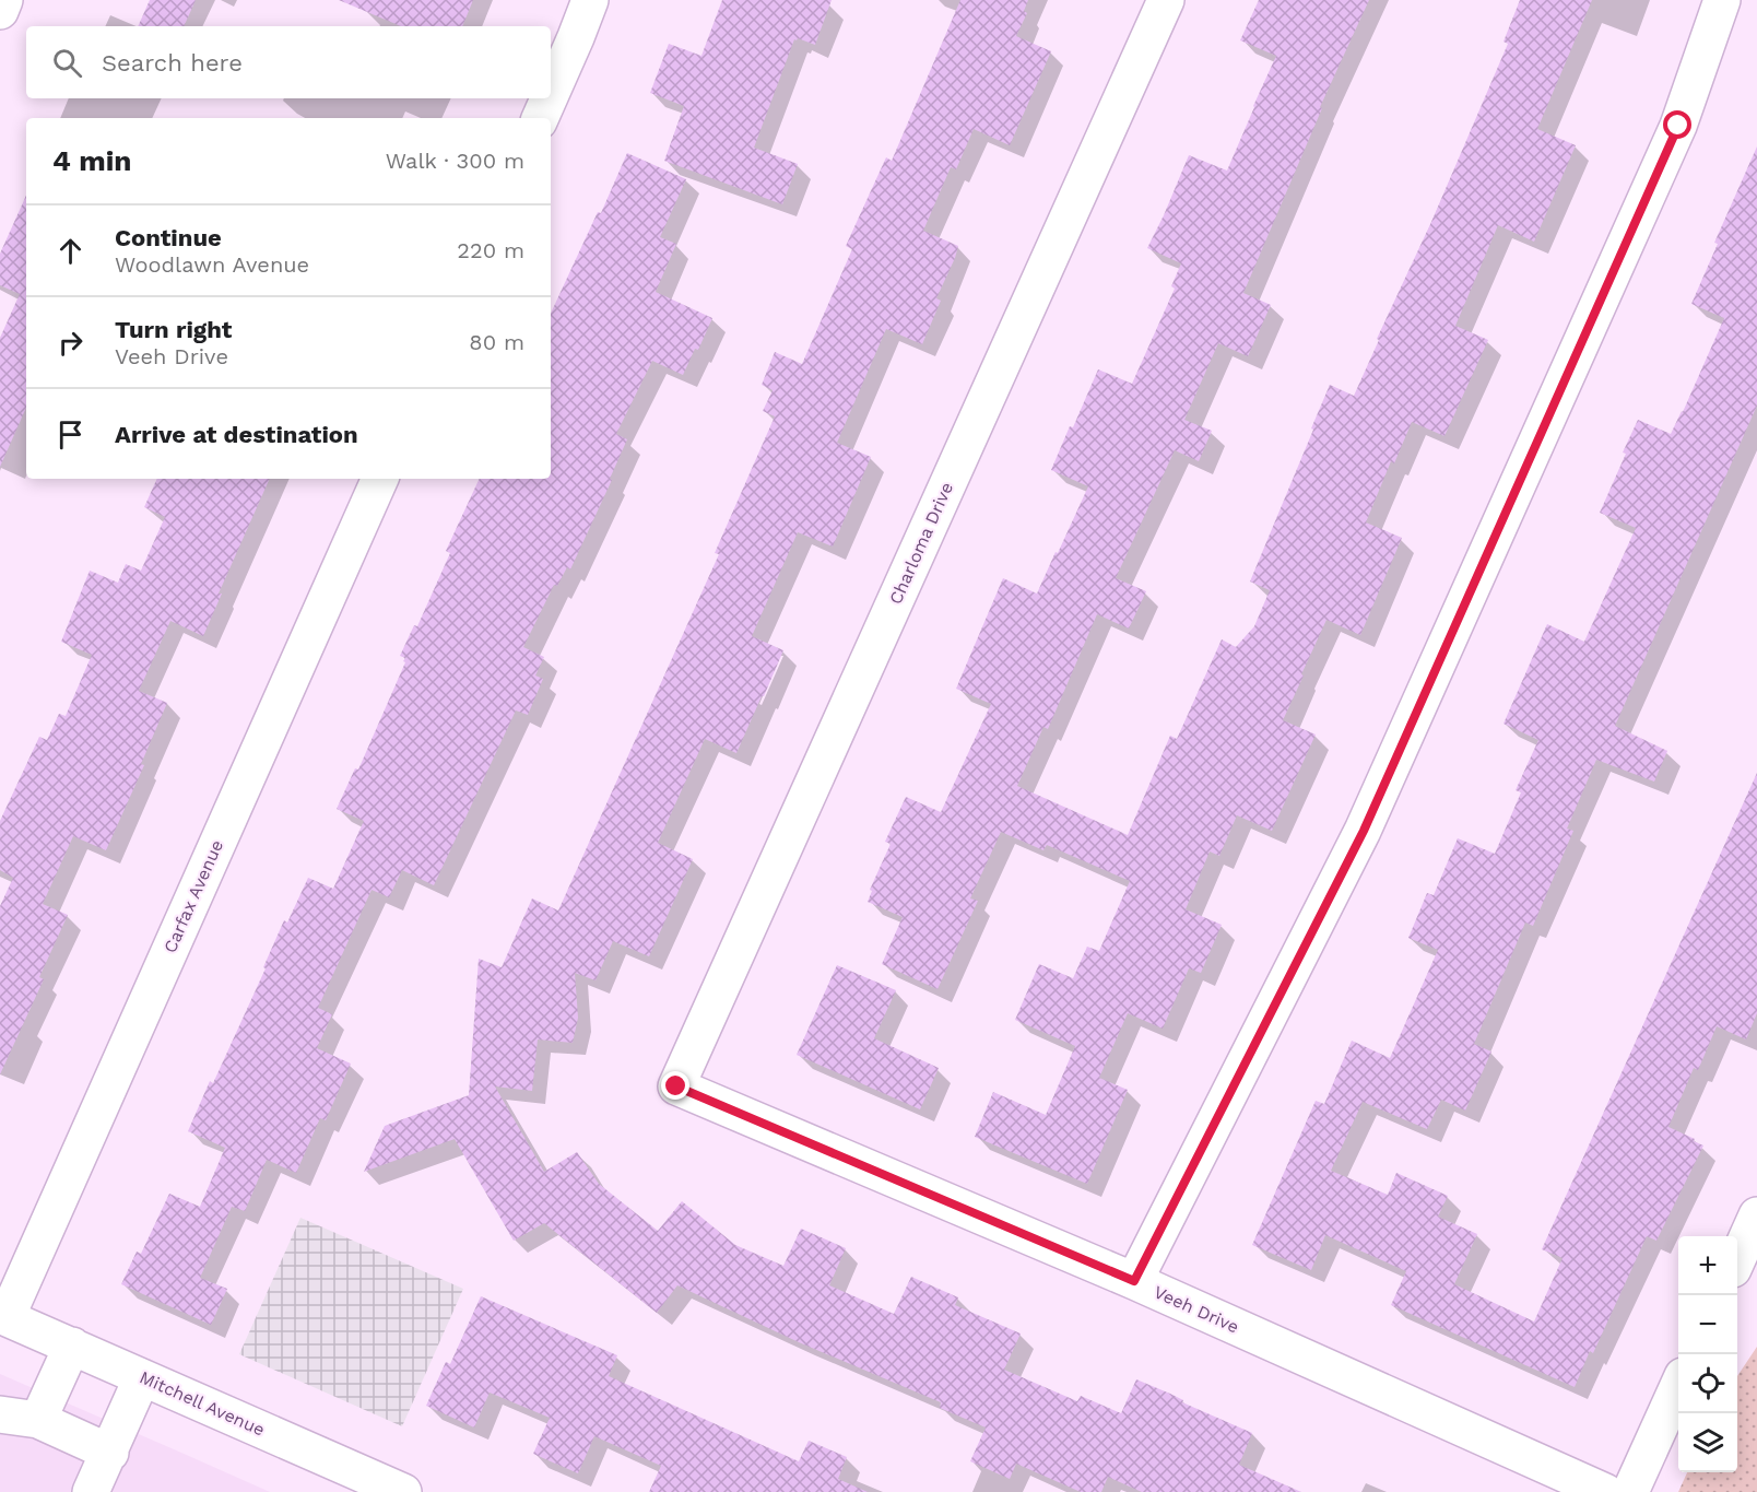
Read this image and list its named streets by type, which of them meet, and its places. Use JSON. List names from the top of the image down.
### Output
{
  "streets": {
    "street": [
      "Charloma Drive",
      "Carfax Avenue",
      "Veeh Drive",
      "Mitchell Avenue"
    ]
  },
  "crossings": [
    ["Charloma Drive", "Veeh Drive"],
    ["Carfax Avenue", "Mitchell Avenue"]
  ],
  "page": {
    "search": "Search here",
    "heading": ["4 min", "Walk · 300 m"],
    "list": [
      ["Continue", "Woodlawn Avenue", "220 m"],
      ["Turn right", "Veeh Drive", "80 m"],
      "Arrive at destination"
    ],
    "map_buttons": ["+", "−"]
  }
}
